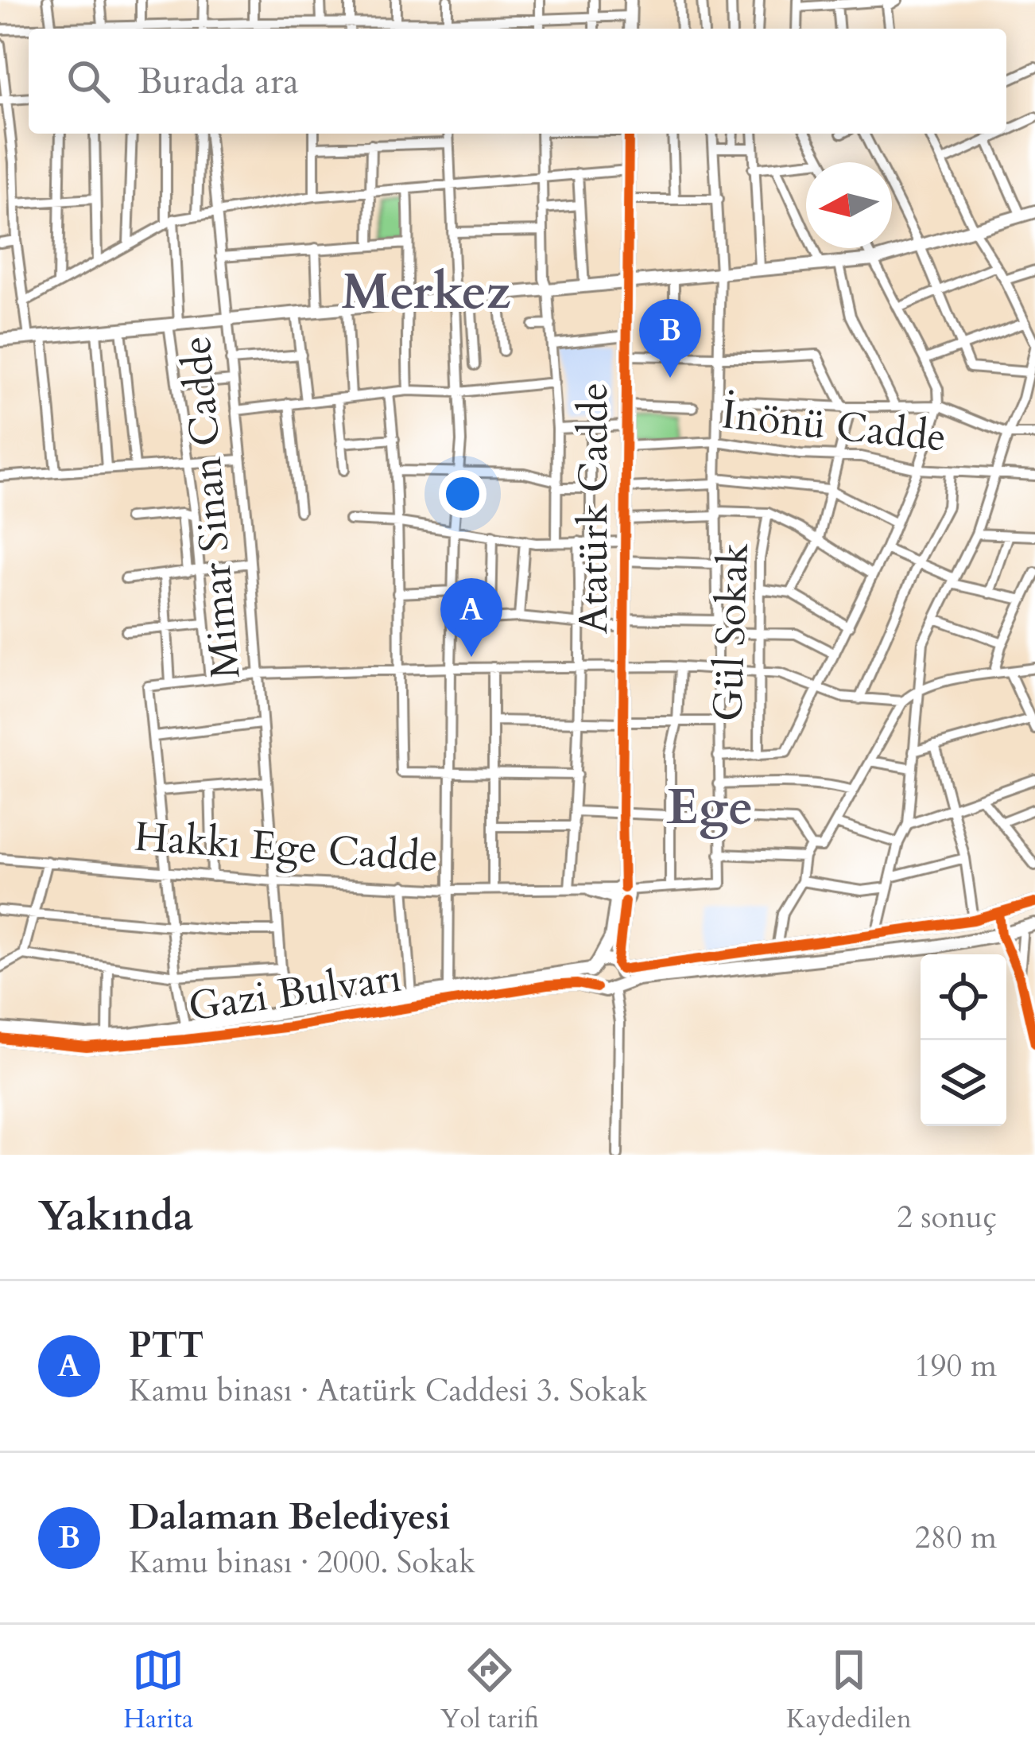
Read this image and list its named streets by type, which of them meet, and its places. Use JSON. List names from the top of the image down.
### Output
{
  "streets": {
    "main road": ["Atatürk Cadde", "Gazi Bulvarı"],
    "street": [
      "İnönü Cadde",
      "Mimar Sinan Cadde",
      "Gül Sokak",
      "Hakkı Ege Cadde"
    ]
  },
  "crossings": [
    ["İnönü Cadde", "Atatürk Cadde"],
    ["Mimar Sinan Cadde", "Hakkı Ege Cadde"],
    ["Mimar Sinan Cadde", "Gazi Bulvarı"],
    ["Atatürk Cadde", "Hakkı Ege Cadde"],
    ["Atatürk Cadde", "Gazi Bulvarı"]
  ],
  "districts": ["Merkez", "Ege"],
  "north": "left",
  "page": {
    "search": "Burada ara",
    "pins": ["B", "A"],
    "heading": ["Yakında", "2 sonuç"],
    "list": [
      {
        "mark": "A",
        "name": "PTT",
        "note": "Kamu binası · Atatürk Caddesi 3. Sokak",
        "value": "190 m"
      },
      {
        "mark": "B",
        "name": "Dalaman Belediyesi",
        "note": "Kamu binası · 2000. Sokak",
        "value": "280 m"
      }
    ],
    "nav": ["Harita", "Yol tarifi", "Kaydedilen"]
  }
}
